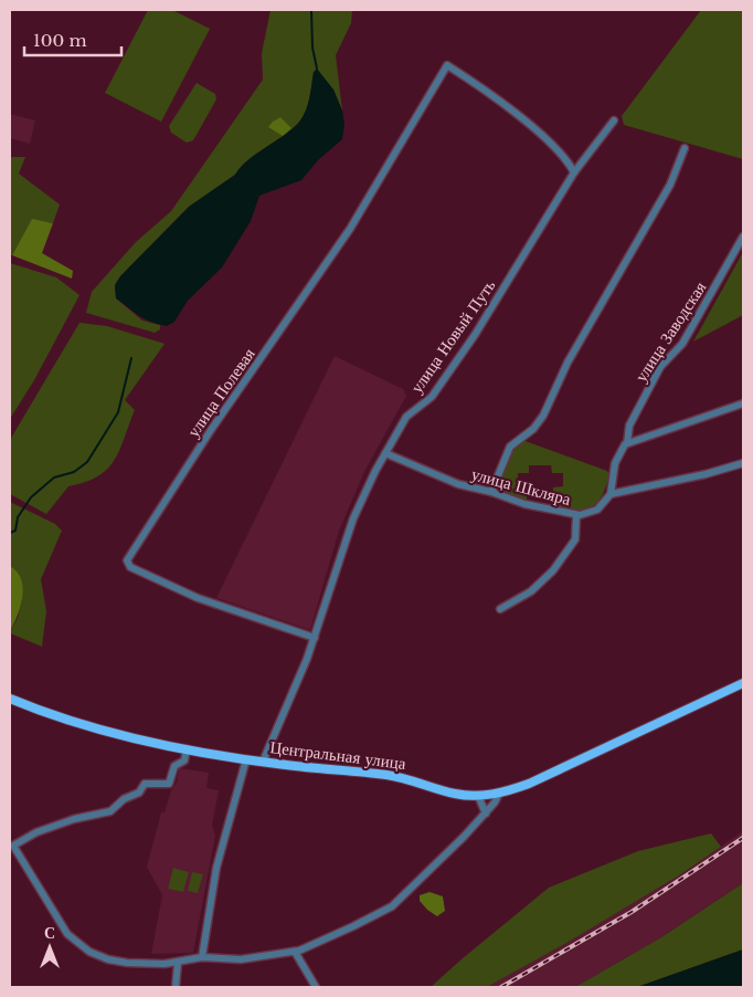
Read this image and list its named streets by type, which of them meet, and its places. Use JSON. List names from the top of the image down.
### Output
{
  "streets": {
    "main road": ["Центральная улица"],
    "street": [
      "улица Заводская",
      "улица Новый Путь",
      "улица Полевая",
      "улица Шкляра"
    ]
  },
  "crossings": [
    ["улица Заводская", "улица Шкляра"],
    ["улица Новый Путь", "улица Полевая"],
    ["улица Новый Путь", "улица Шкляра"],
    ["улица Новый Путь", "Центральная улица"]
  ],
  "scale_bar": "100 m",
  "north": "top"
}
